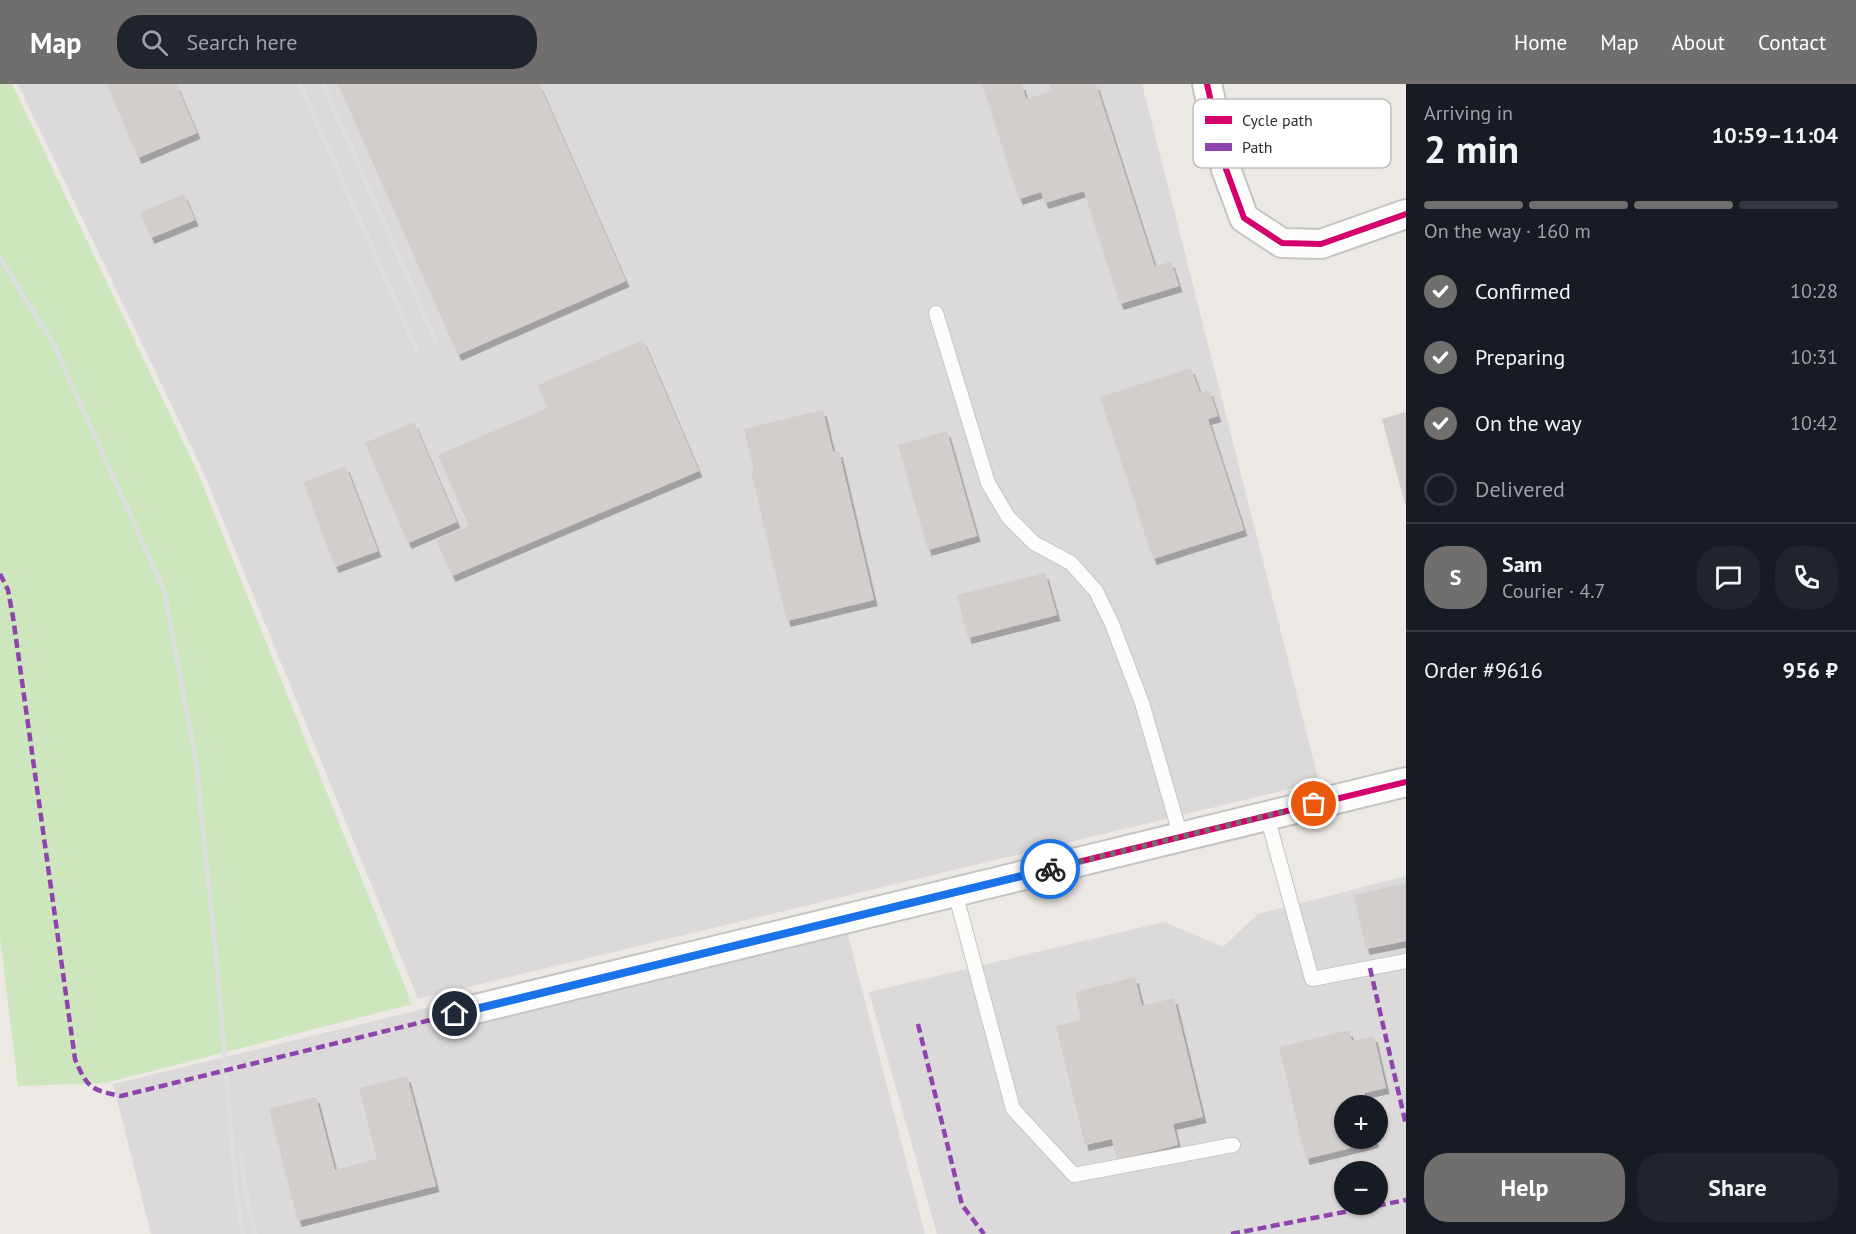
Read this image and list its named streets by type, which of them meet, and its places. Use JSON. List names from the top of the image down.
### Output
{
  "legend": ["Cycle path", "Path"],
  "page": {
    "header": "Map",
    "search": "Search here",
    "nav": [
      "Home",
      "Map",
      "About",
      "Contact"
    ],
    "heading": ["2 min", "Arriving in", "10:59–11:04"],
    "panel": [
      "Sam",
      "Courier · 4.7",
      "Order #9616",
      "956 ₽"
    ],
    "bar": "On the way · 160 m",
    "list": [
      ["Confirmed", "10:28"],
      ["Preparing", "10:31"],
      ["On the way", "10:42"],
      "Delivered"
    ],
    "round": "S",
    "map_buttons": ["+", "−"],
    "buttons": ["Help", "Share"]
  }
}
